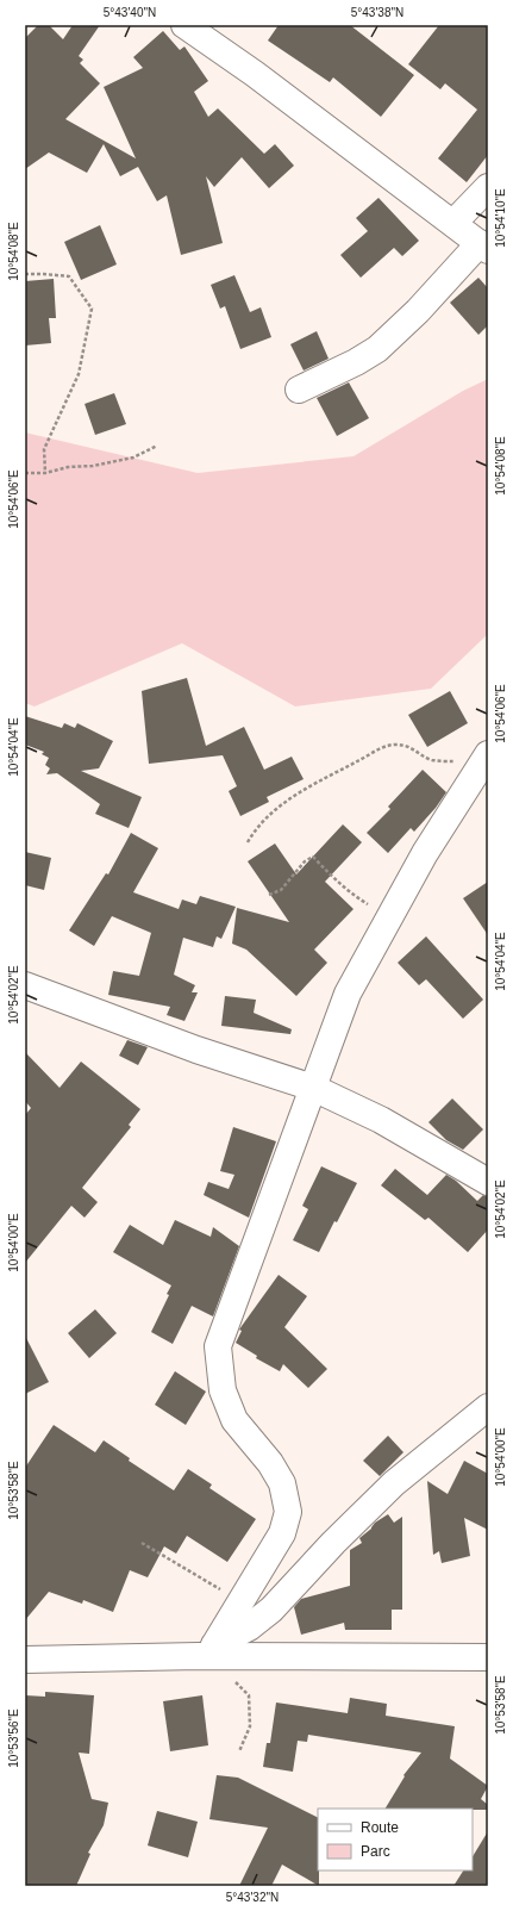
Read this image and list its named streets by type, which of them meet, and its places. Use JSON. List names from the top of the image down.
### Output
{
  "legend": ["Route", "Parc"],
  "coordinates": [
    "5°43'40\"N",
    "5°43'38\"N",
    "10°54'10\"E",
    "10°54'08\"E",
    "10°54'06\"E",
    "10°54'04\"E",
    "10°54'02\"E",
    "10°54'00\"E",
    "10°53'58\"E",
    "10°53'56\"E",
    "5°43'32\"N"
  ]
}
